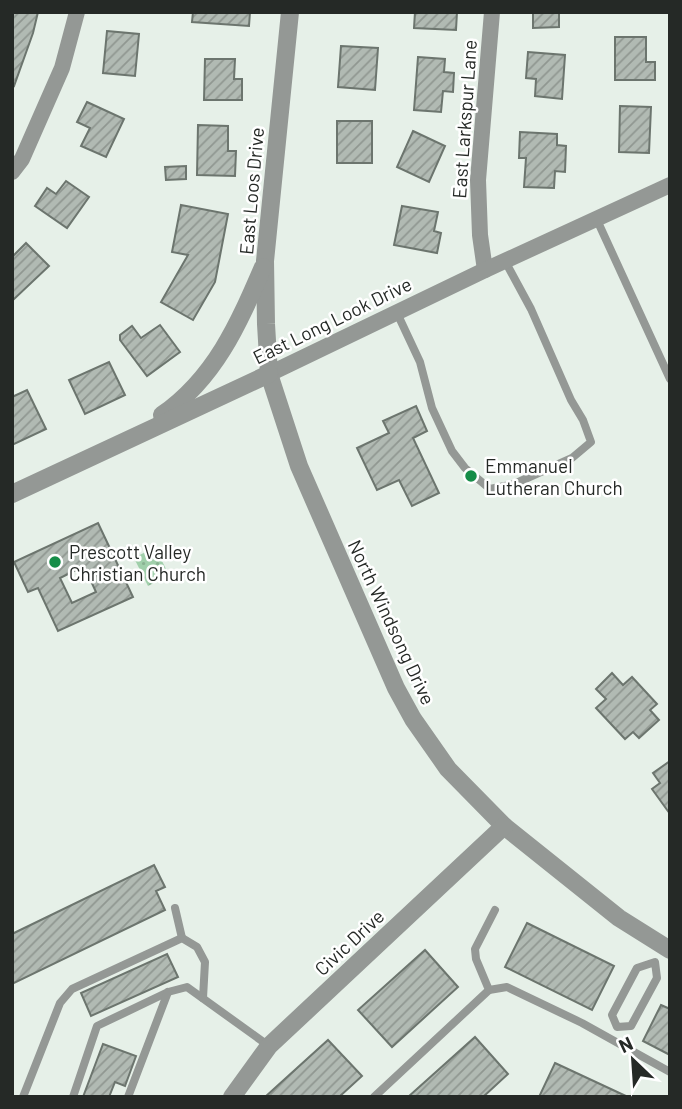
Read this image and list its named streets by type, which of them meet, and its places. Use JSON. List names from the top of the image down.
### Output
{
  "streets": {
    "street": [
      "East Larkspur Lane",
      "East Loos Drive",
      "East Long Look Drive",
      "North Windsong Drive",
      "Civic Drive"
    ]
  },
  "crossings": [
    ["East Larkspur Lane", "East Long Look Drive"],
    ["East Loos Drive", "East Long Look Drive"],
    ["East Loos Drive", "North Windsong Drive"],
    ["East Long Look Drive", "North Windsong Drive"],
    ["North Windsong Drive", "Civic Drive"]
  ],
  "places": ["Emmanuel Lutheran Church", "Prescott Valley Christian Church"],
  "north": "top left"
}
